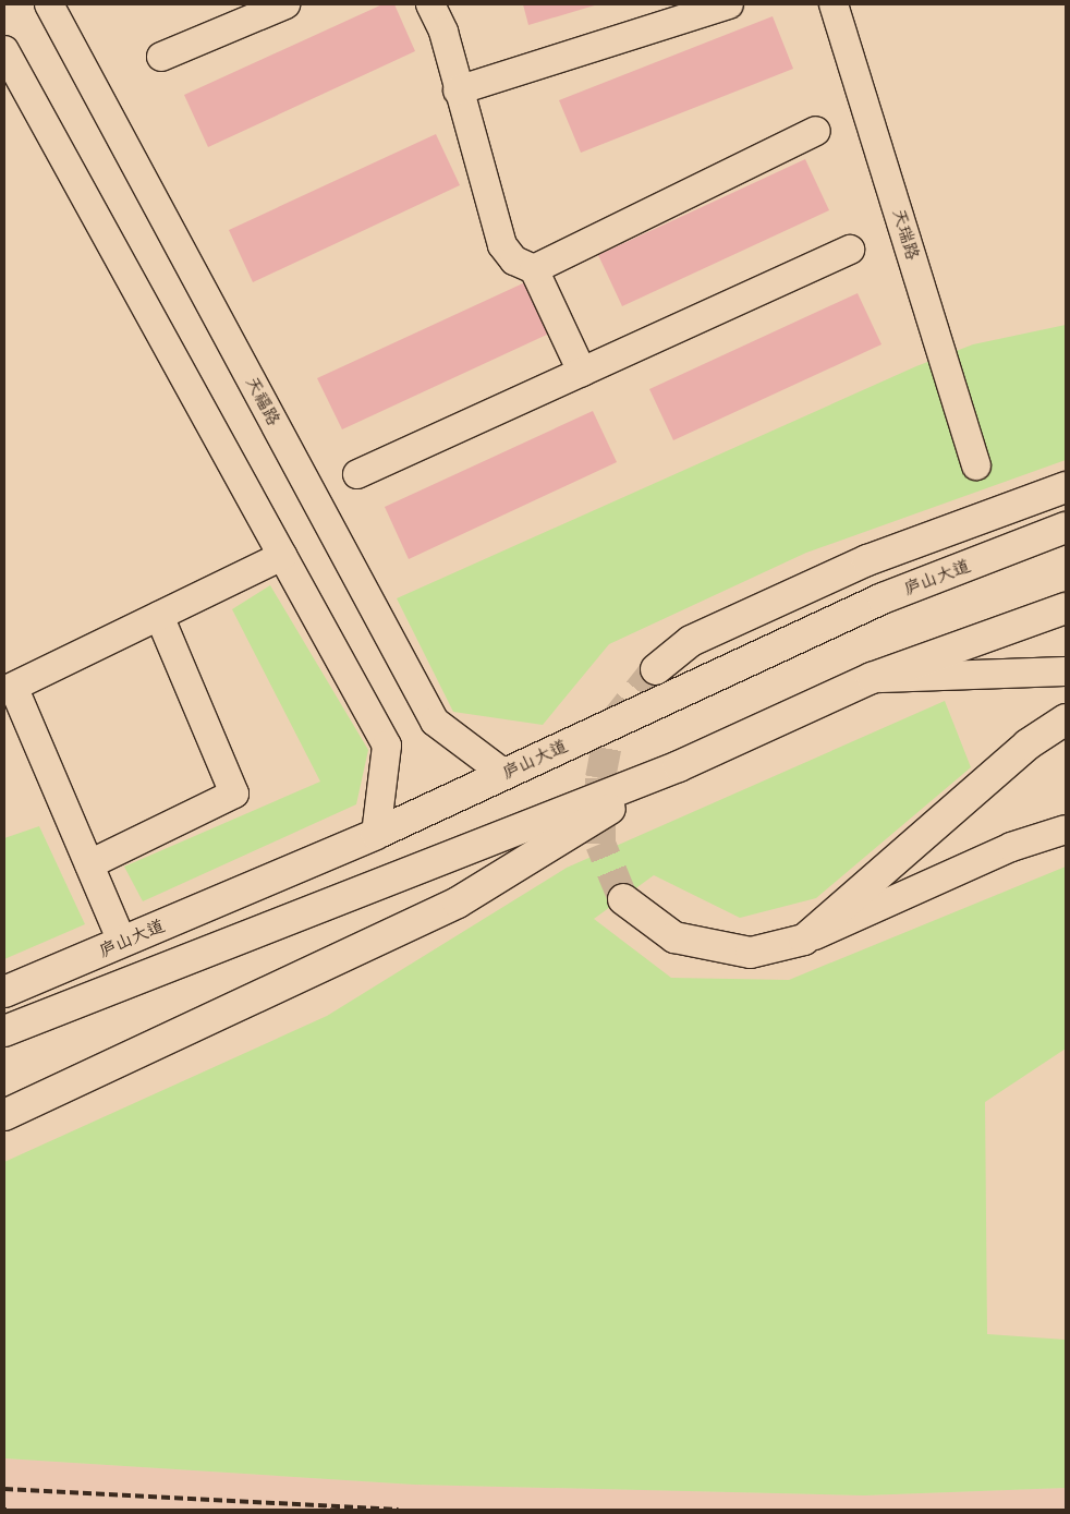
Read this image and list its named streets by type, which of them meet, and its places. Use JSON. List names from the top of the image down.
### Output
{
  "streets": {
    "main road": ["庐山大道"],
    "street": ["天瑞路", "天福路"]
  },
  "crossings": [
    ["天福路", "庐山大道"]
  ]
}
